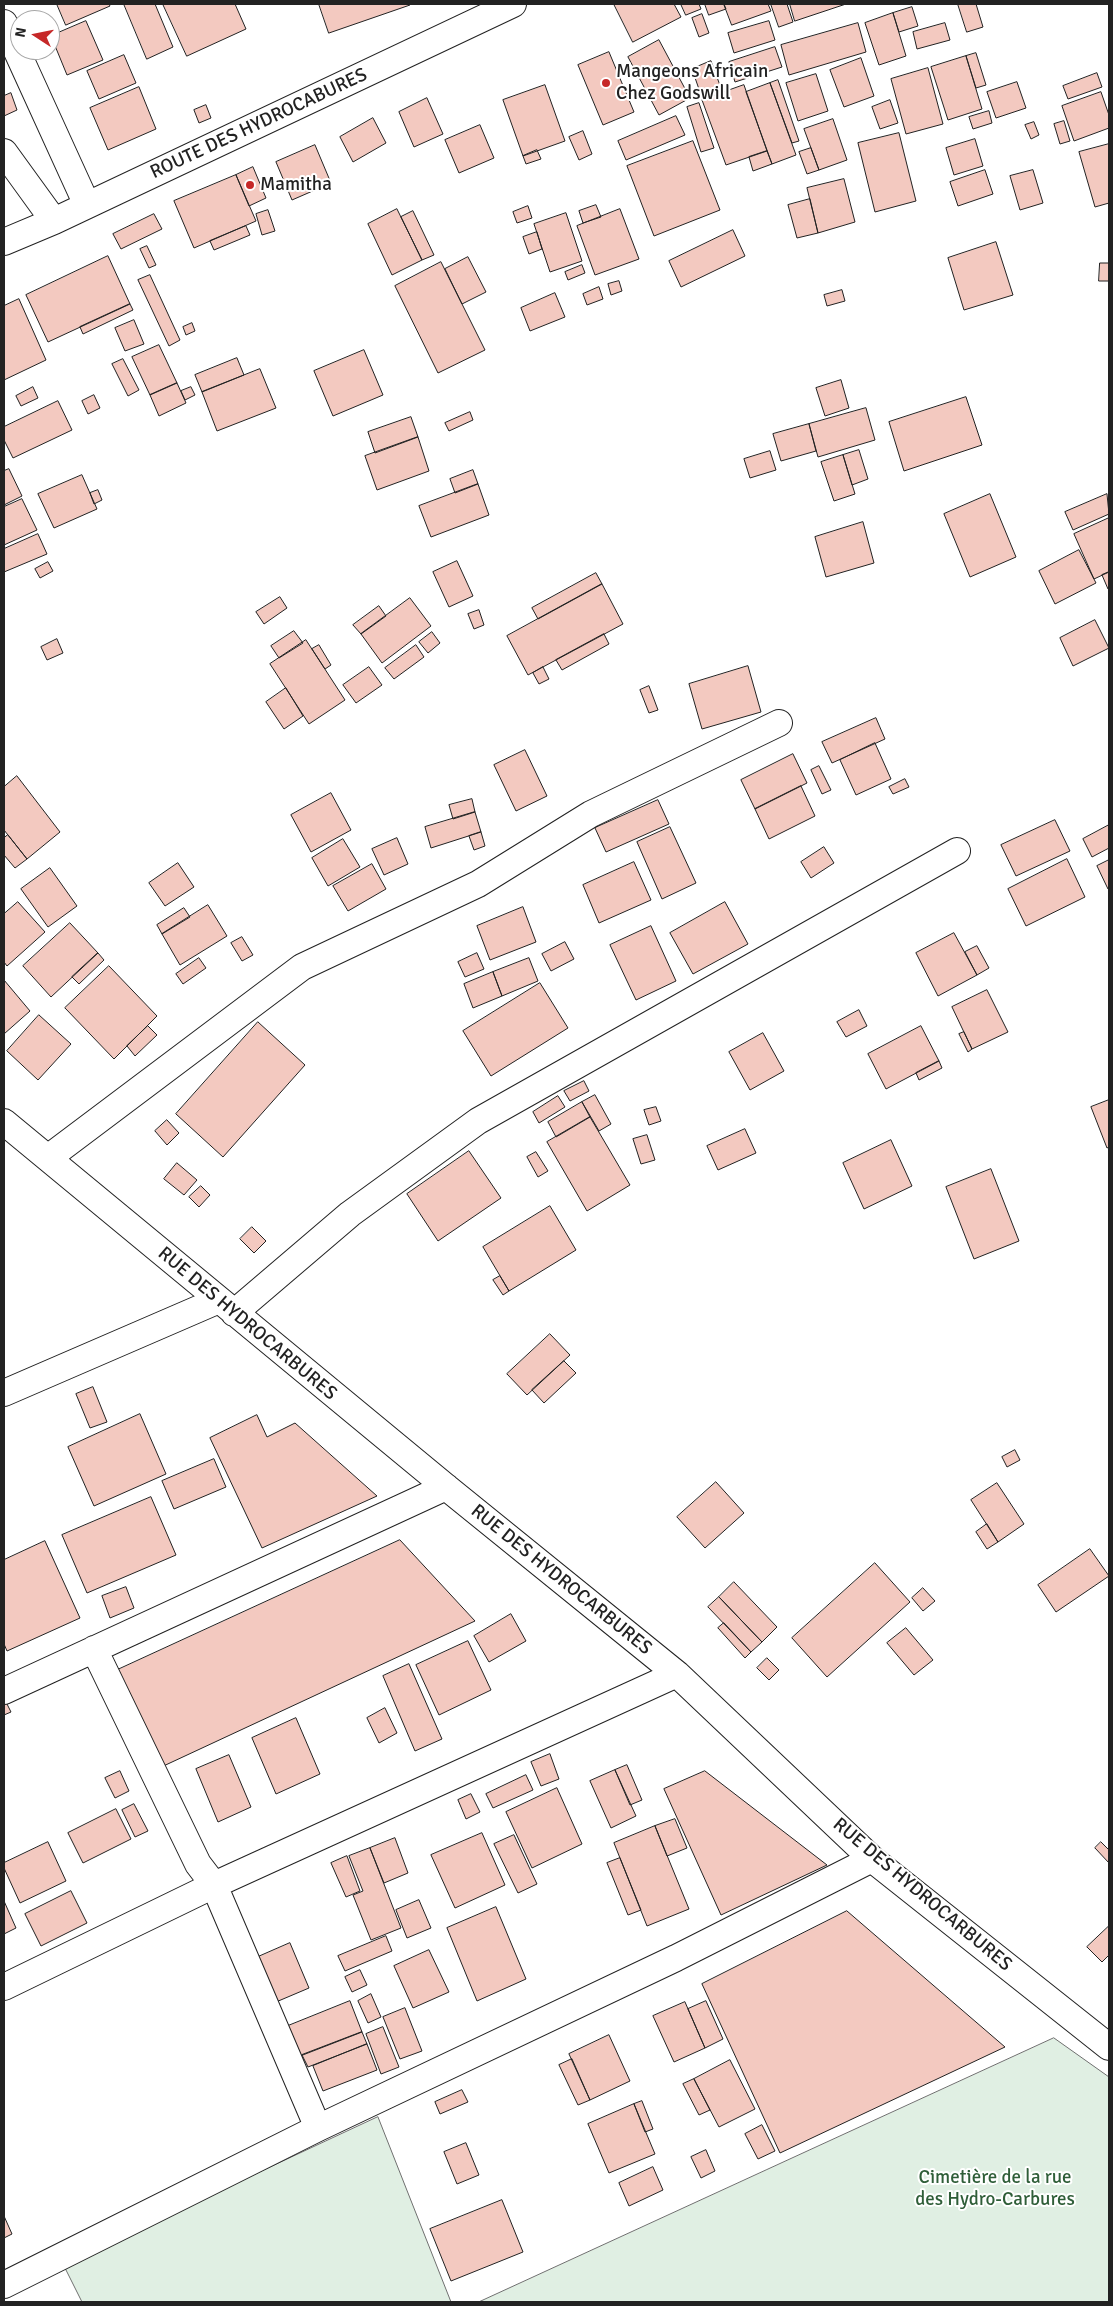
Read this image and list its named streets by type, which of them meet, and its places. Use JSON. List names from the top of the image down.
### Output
{
  "streets": {
    "street": ["ROUTE DES HYDROCABURES", "RUE DES HYDROCARBURES"]
  },
  "parks": ["Cimetière de la rue des Hydro-Carbures"],
  "places": ["Mangeons Africain Chez Godswill", "Mamitha"],
  "north": "left"
}
